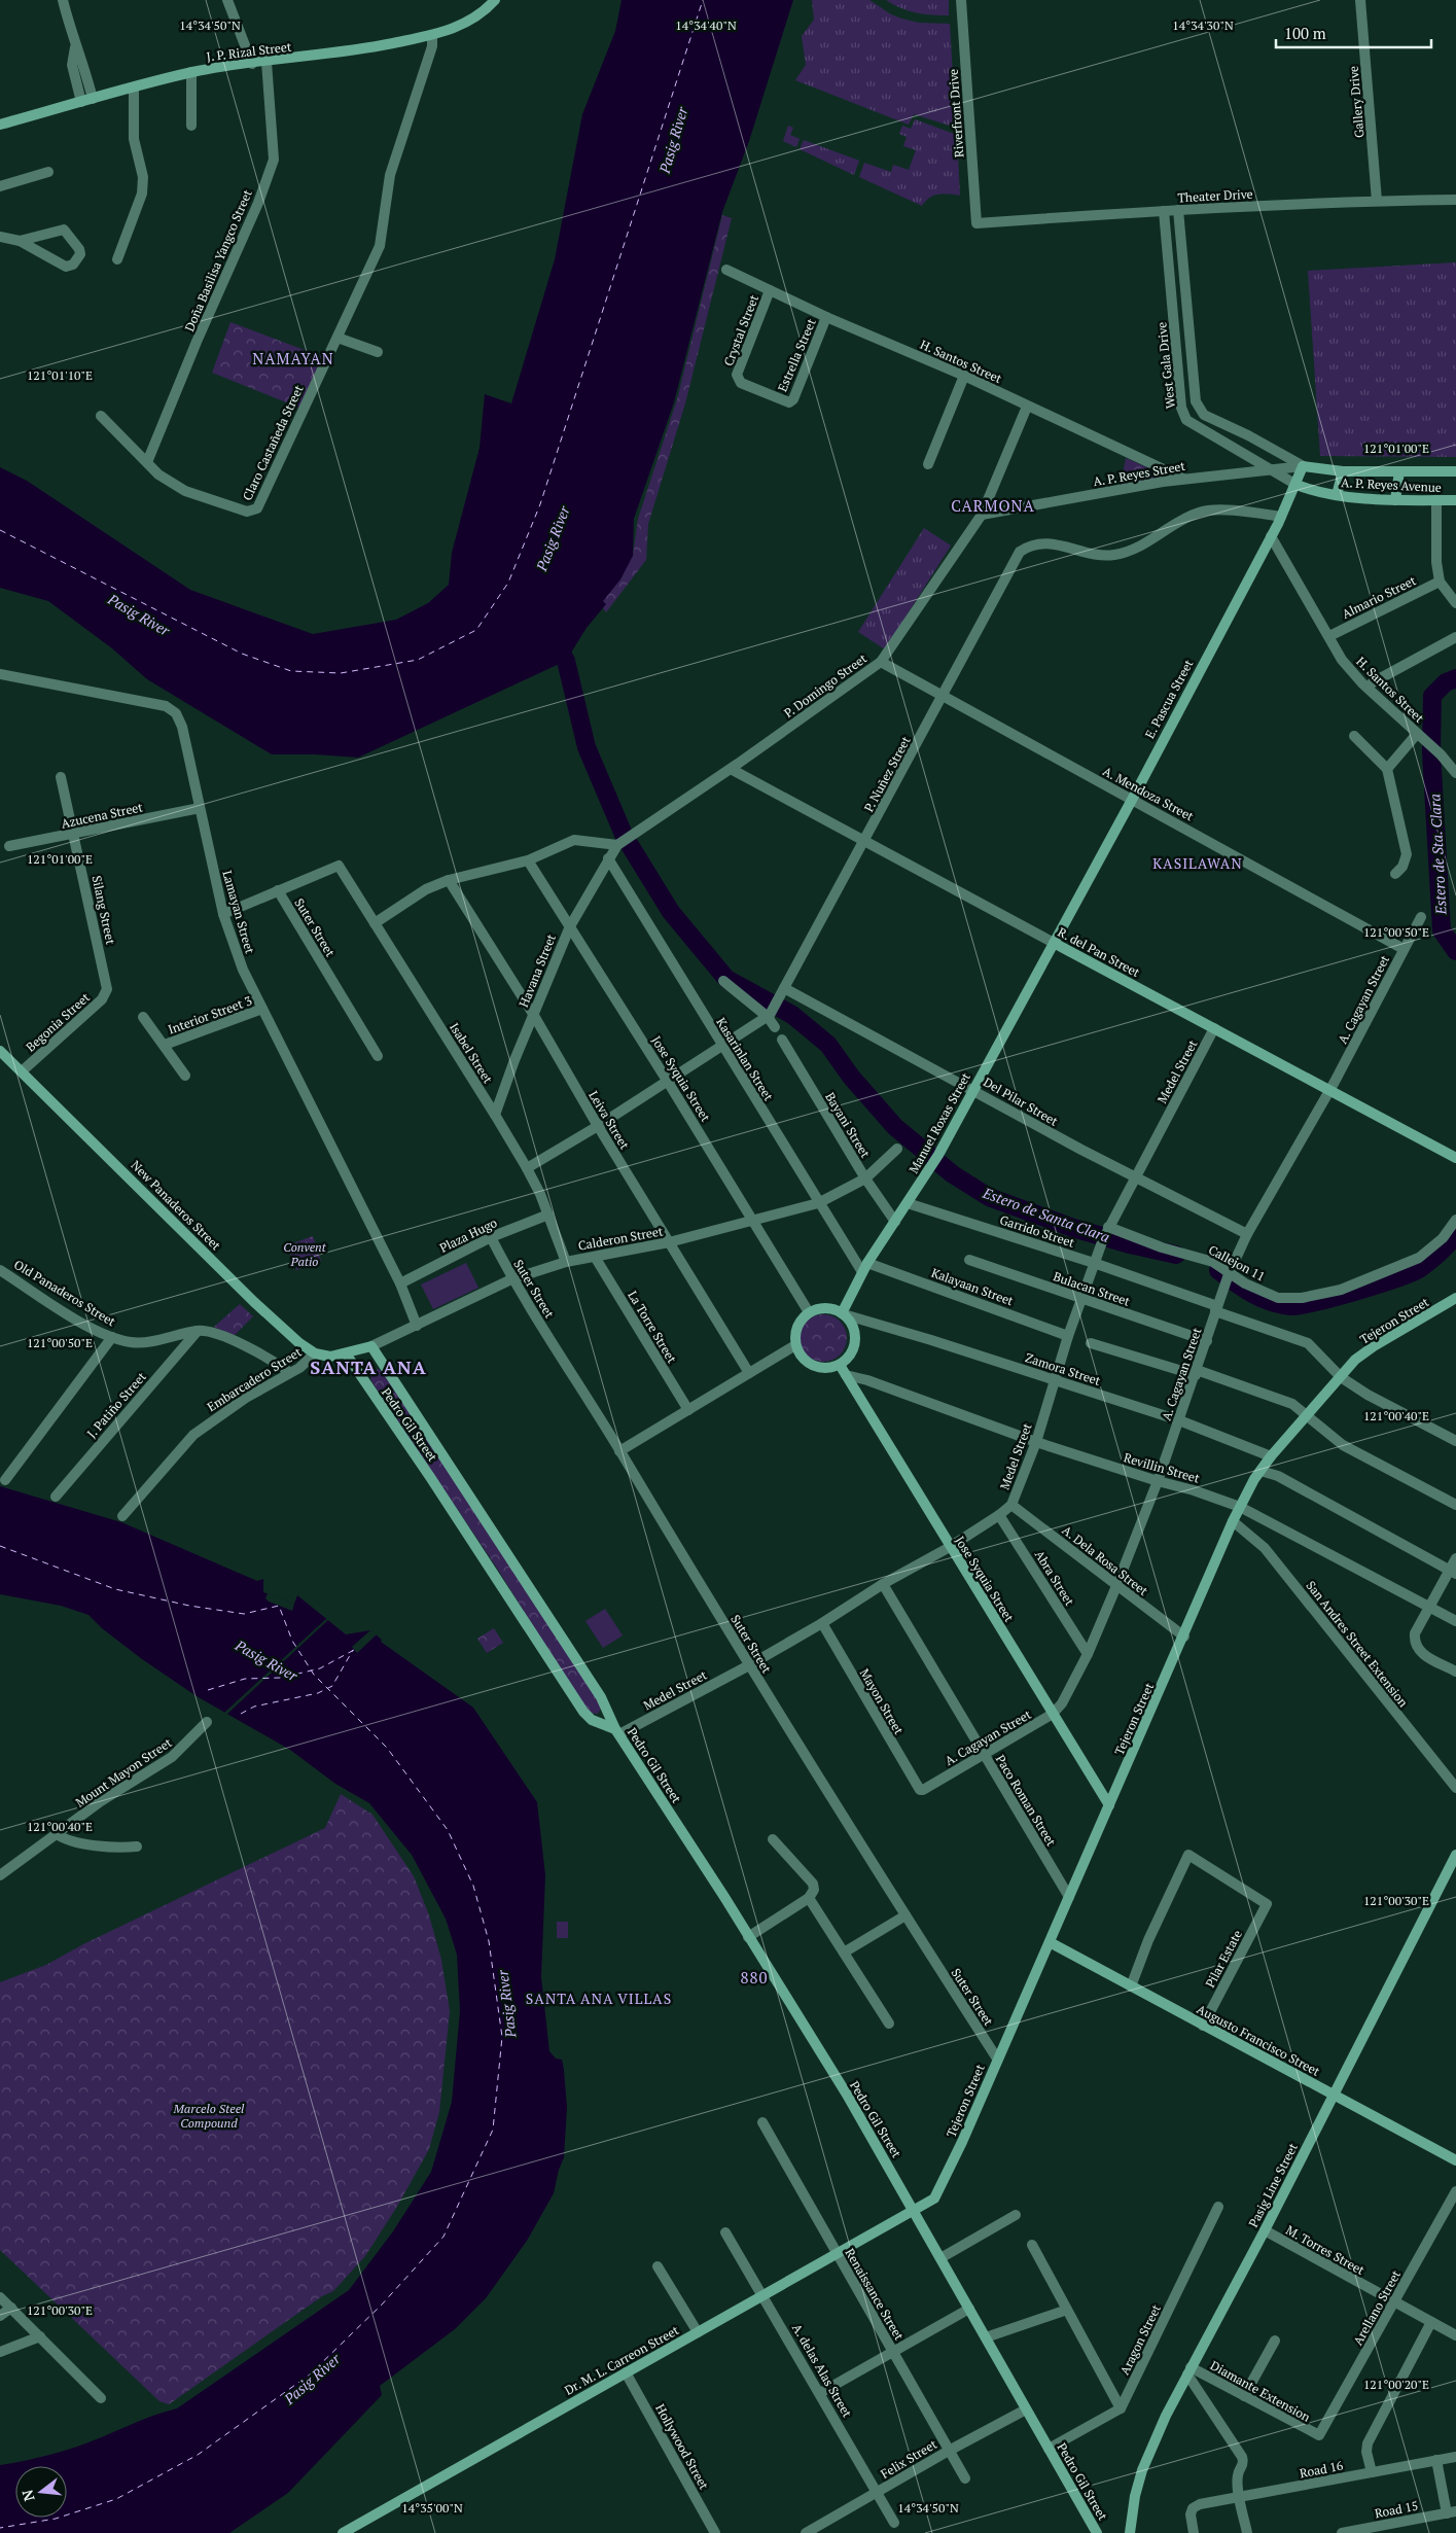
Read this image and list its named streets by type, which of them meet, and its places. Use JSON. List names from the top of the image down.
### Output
{
  "streets": {
    "main road": [
      "J. P. Rizal Street",
      "A. P. Reyes Avenue",
      "E. Pascua Street",
      "R. del Pan Street",
      "Jose Syquia Street",
      "Manuel Roxas Street",
      "New Panaderos Street",
      "Calderon Street",
      "Tejeron Street",
      "Pedro Gil Street",
      "Augusto Francisco Street",
      "Pasig Line Street",
      "Dr. M. L. Carreon Street"
    ],
    "street": [
      "Gallery Drive",
      "Riverfront Drive",
      "Theater Drive",
      "Doña Basilisa Yangco Street",
      "Crystal Street",
      "Estrella Street",
      "H. Santos Street",
      "West Gala Drive",
      "Claro Castañeda Street",
      "A. P. Reyes Street",
      "Almario Street",
      "P. Domingo Street",
      "P. Nuñez Street",
      "A. Mendoza Street",
      "Azucena Street",
      "Silang Street",
      "Lamayan Street",
      "Suter Street",
      "Havana Street",
      "A. Cagayan Street",
      "Interior Street 3",
      "Begonia Street",
      "Isabel Street",
      "Kasarinlan Street",
      "Medel Street",
      "Del Pilar Street",
      "Leiva Street",
      "Bayani Street",
      "Garrido Street",
      "Plaza Hugo",
      "Callejon 11",
      "Kalayaan Street",
      "Bulacan Street",
      "Old Panaderos Street",
      "La Torre Street",
      "Zamora Street",
      "Embarcadero Street",
      "J. Patiño Street",
      "Revillin Street",
      "A. Dela Rosa Street",
      "Abra Street",
      "San Andres Street Extension",
      "Mayon Street",
      "Mount Mayon Street",
      "Paco Roman Street",
      "Pilar Estate",
      "M. Torres Street",
      "Renaissance Street",
      "Arellano Street",
      "Aragon Street",
      "A. delas Alas Street",
      "Diamante Extension",
      "Hollywood Street",
      "Felix Street",
      "Road 16",
      "Road 15"
    ]
  },
  "crossings": [
    ["J. P. Rizal Street", "Doña Basilisa Yangco Street"],
    ["J. P. Rizal Street", "Claro Castañeda Street"],
    ["Gallery Drive", "Theater Drive"],
    ["Riverfront Drive", "Theater Drive"],
    ["Theater Drive", "West Gala Drive"],
    ["Doña Basilisa Yangco Street", "Claro Castañeda Street"],
    ["Crystal Street", "Estrella Street"],
    ["Crystal Street", "H. Santos Street"],
    ["Estrella Street", "H. Santos Street"],
    ["H. Santos Street", "A. P. Reyes Street"],
    ["H. Santos Street", "Almario Street"],
    ["H. Santos Street", "P. Domingo Street"],
    ["H. Santos Street", "E. Pascua Street"],
    ["West Gala Drive", "A. P. Reyes Street"],
    ["West Gala Drive", "A. P. Reyes Avenue"],
    ["West Gala Drive", "E. Pascua Street"],
    ["A. P. Reyes Street", "A. P. Reyes Avenue"],
    ["A. P. Reyes Street", "P. Domingo Street"],
    ["A. P. Reyes Street", "E. Pascua Street"],
    ["A. P. Reyes Avenue", "E. Pascua Street"],
    ["P. Domingo Street", "A. Mendoza Street"],
    ["P. Domingo Street", "R. del Pan Street"],
    ["P. Domingo Street", "Havana Street"],
    ["E. Pascua Street", "P. Nuñez Street"],
    ["E. Pascua Street", "A. Mendoza Street"],
    ["E. Pascua Street", "R. del Pan Street"],
    ["E. Pascua Street", "Manuel Roxas Street"],
    ["P. Nuñez Street", "A. Mendoza Street"],
    ["P. Nuñez Street", "R. del Pan Street"],
    ["P. Nuñez Street", "Del Pilar Street"],
    ["A. Mendoza Street", "A. Cagayan Street"],
    ["Azucena Street", "Silang Street"],
    ["Azucena Street", "Lamayan Street"],
    ["Silang Street", "Begonia Street"],
    ["Lamayan Street", "Interior Street 3"],
    ["Lamayan Street", "Plaza Hugo"],
    ["Lamayan Street", "Calderon Street"],
    ["Suter Street", "Isabel Street"],
    ["Suter Street", "Medel Street"],
    ["Suter Street", "Plaza Hugo"],
    ["Suter Street", "Calderon Street"],
    ["Suter Street", "Tejeron Street"],
    ["R. del Pan Street", "A. Cagayan Street"],
    ["R. del Pan Street", "Medel Street"],
    ["R. del Pan Street", "Manuel Roxas Street"],
    ["Havana Street", "Isabel Street"],
    ["Havana Street", "Kasarinlan Street"],
    ["Havana Street", "Jose Syquia Street"],
    ["Havana Street", "Leiva Street"],
    ["A. Cagayan Street", "Jose Syquia Street"],
    ["A. Cagayan Street", "Del Pilar Street"],
    ["A. Cagayan Street", "Garrido Street"],
    ["A. Cagayan Street", "Callejon 11"],
    ["A. Cagayan Street", "Bulacan Street"],
    ["A. Cagayan Street", "Zamora Street"],
    ["A. Cagayan Street", "Revillin Street"],
    ["A. Cagayan Street", "A. Dela Rosa Street"],
    ["A. Cagayan Street", "Abra Street"],
    ["A. Cagayan Street", "Mayon Street"],
    ["A. Cagayan Street", "Paco Roman Street"],
    ["Begonia Street", "New Panaderos Street"],
    ["Isabel Street", "Plaza Hugo"],
    ["Isabel Street", "Calderon Street"],
    ["Kasarinlan Street", "Manuel Roxas Street"],
    ["Kasarinlan Street", "Calderon Street"],
    ["Kasarinlan Street", "Kalayaan Street"],
    ["Medel Street", "Jose Syquia Street"],
    ["Medel Street", "Del Pilar Street"],
    ["Medel Street", "Garrido Street"],
    ["Medel Street", "Callejon 11"],
    ["Medel Street", "Kalayaan Street"],
    ["Medel Street", "Bulacan Street"],
    ["Medel Street", "Zamora Street"],
    ["Medel Street", "Pedro Gil Street"],
    ["Medel Street", "Revillin Street"],
    ["Medel Street", "A. Dela Rosa Street"],
    ["Medel Street", "Abra Street"],
    ["Medel Street", "Mayon Street"],
    ["Medel Street", "Paco Roman Street"],
    ["Jose Syquia Street", "Manuel Roxas Street"],
    ["Jose Syquia Street", "Calderon Street"],
    ["Jose Syquia Street", "Tejeron Street"],
    ["Jose Syquia Street", "Zamora Street"],
    ["Jose Syquia Street", "Revillin Street"],
    ["Del Pilar Street", "Manuel Roxas Street"],
    ["Leiva Street", "Calderon Street"],
    ["Manuel Roxas Street", "Bayani Street"],
    ["Manuel Roxas Street", "Garrido Street"],
    ["Manuel Roxas Street", "Kalayaan Street"],
    ["Manuel Roxas Street", "Zamora Street"],
    ["Bayani Street", "Calderon Street"],
    ["New Panaderos Street", "Embarcadero Street"],
    ["Garrido Street", "Tejeron Street"],
    ["Calderon Street", "La Torre Street"],
    ["Calderon Street", "Pedro Gil Street"],
    ["Old Panaderos Street", "Embarcadero Street"],
    ["Old Panaderos Street", "J. Patiño Street"],
    ["Tejeron Street", "Zamora Street"],
    ["Tejeron Street", "Pedro Gil Street"],
    ["Tejeron Street", "Revillin Street"],
    ["Tejeron Street", "A. Dela Rosa Street"],
    ["Tejeron Street", "San Andres Street Extension"],
    ["Tejeron Street", "Paco Roman Street"],
    ["Tejeron Street", "Augusto Francisco Street"],
    ["Tejeron Street", "Dr. M. L. Carreon Street"],
    ["Pedro Gil Street", "Dr. M. L. Carreon Street"],
    ["Pedro Gil Street", "Felix Street"],
    ["Pilar Estate", "Augusto Francisco Street"],
    ["Augusto Francisco Street", "Pasig Line Street"],
    ["Pasig Line Street", "M. Torres Street"],
    ["Pasig Line Street", "Diamante Extension"],
    ["M. Torres Street", "Arellano Street"],
    ["Renaissance Street", "Dr. M. L. Carreon Street"],
    ["Renaissance Street", "Felix Street"],
    ["Arellano Street", "Diamante Extension"],
    ["Dr. M. L. Carreon Street", "A. delas Alas Street"],
    ["Dr. M. L. Carreon Street", "Hollywood Street"],
    ["A. delas Alas Street", "Felix Street"]
  ],
  "districts": [
    "NAMAYAN",
    "CARMONA",
    "KASILAWAN",
    "SANTA ANA",
    "880",
    "SANTA ANA VILLAS"
  ],
  "water": ["Pasig River", "Estero de Sta. Clara", "Estero de Santa Clara"],
  "parks": ["Convent Patio", "Marcelo Steel Compound"],
  "scale_bar": "100 m",
  "north": "left",
  "coordinates": [
    "14°34'50\"N",
    "14°34'40\"N",
    "14°34'30\"N",
    "121°01'10\"E",
    "121°01'00\"E",
    "121°00'50\"E",
    "121°00'40\"E",
    "121°00'30\"E",
    "121°00'20\"E",
    "14°35'00\"N"
  ]
}
